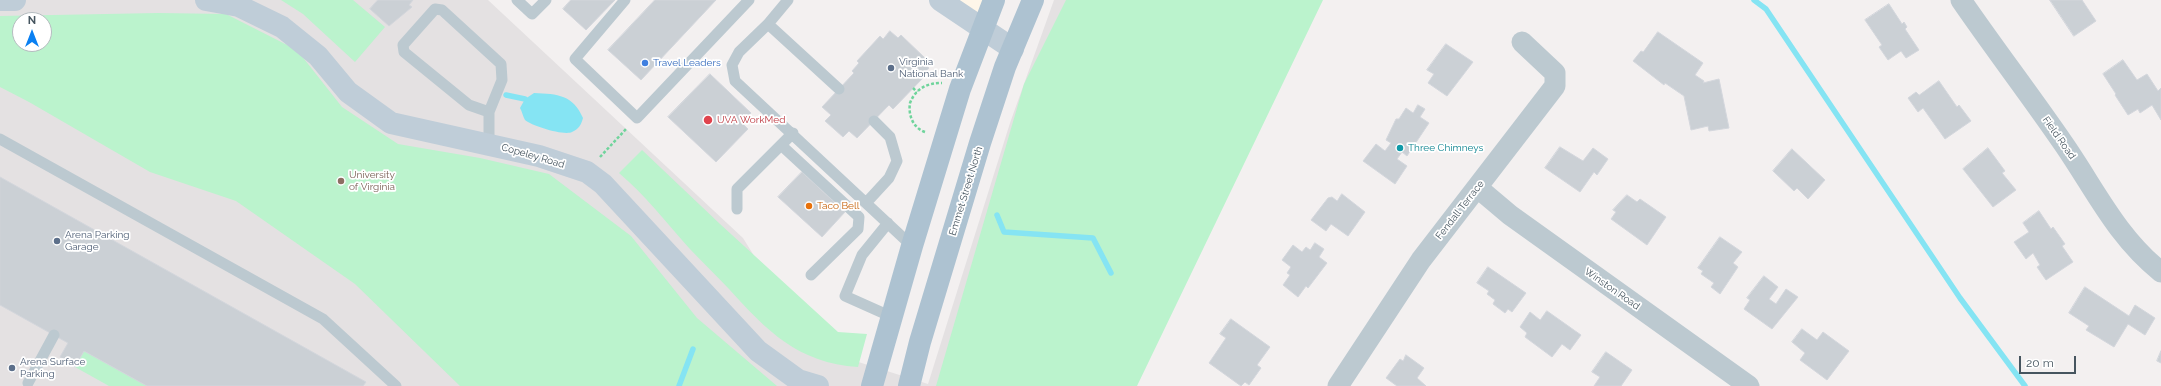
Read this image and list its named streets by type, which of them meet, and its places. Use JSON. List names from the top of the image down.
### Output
{
  "streets": {
    "main road": ["Emmet Street North"],
    "street": [
      "Field Road",
      "Copeley Road",
      "Fendall Terrace",
      "Winston Road"
    ]
  },
  "crossings": [
    ["Fendall Terrace", "Winston Road"]
  ],
  "places": [
    "Travel Leaders",
    "Virginia National Bank",
    "UVA WorkMed",
    "Three Chimneys",
    "University of Virginia",
    "Taco Bell",
    "Arena Parking Garage",
    "Arena Surface Parking"
  ],
  "scale_bar": "20 m",
  "north": "top"
}
